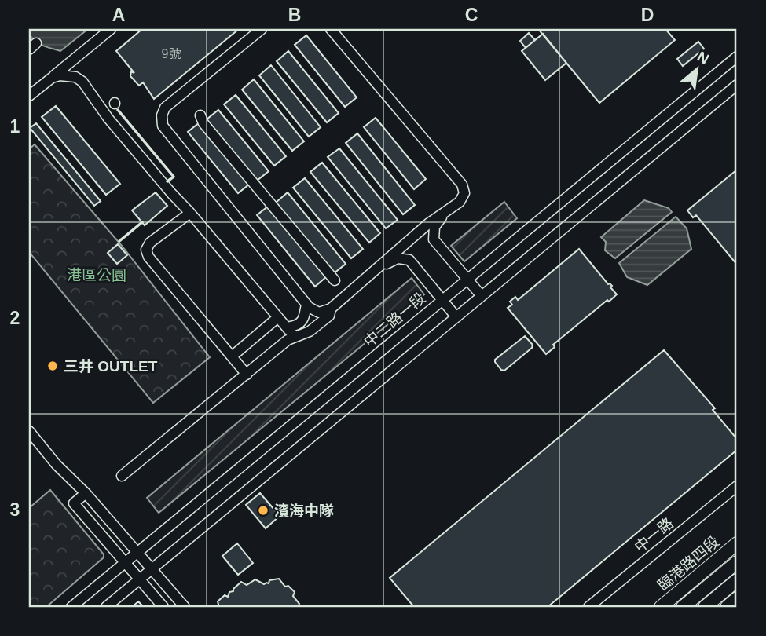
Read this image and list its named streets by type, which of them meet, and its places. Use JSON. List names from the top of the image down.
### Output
{
  "streets": {
    "main road": ["臨港路四段"],
    "street": ["中二路一段", "中一路"]
  },
  "parks": ["港區公園"],
  "places": ["三井 OUTLET", "濱海中隊"],
  "house_numbers": ["9號"],
  "north": "top right",
  "grid": {
    "columns": [
      "A",
      "B",
      "C",
      "D"
    ],
    "rows": ["1", "2", "3"]
  }
}
